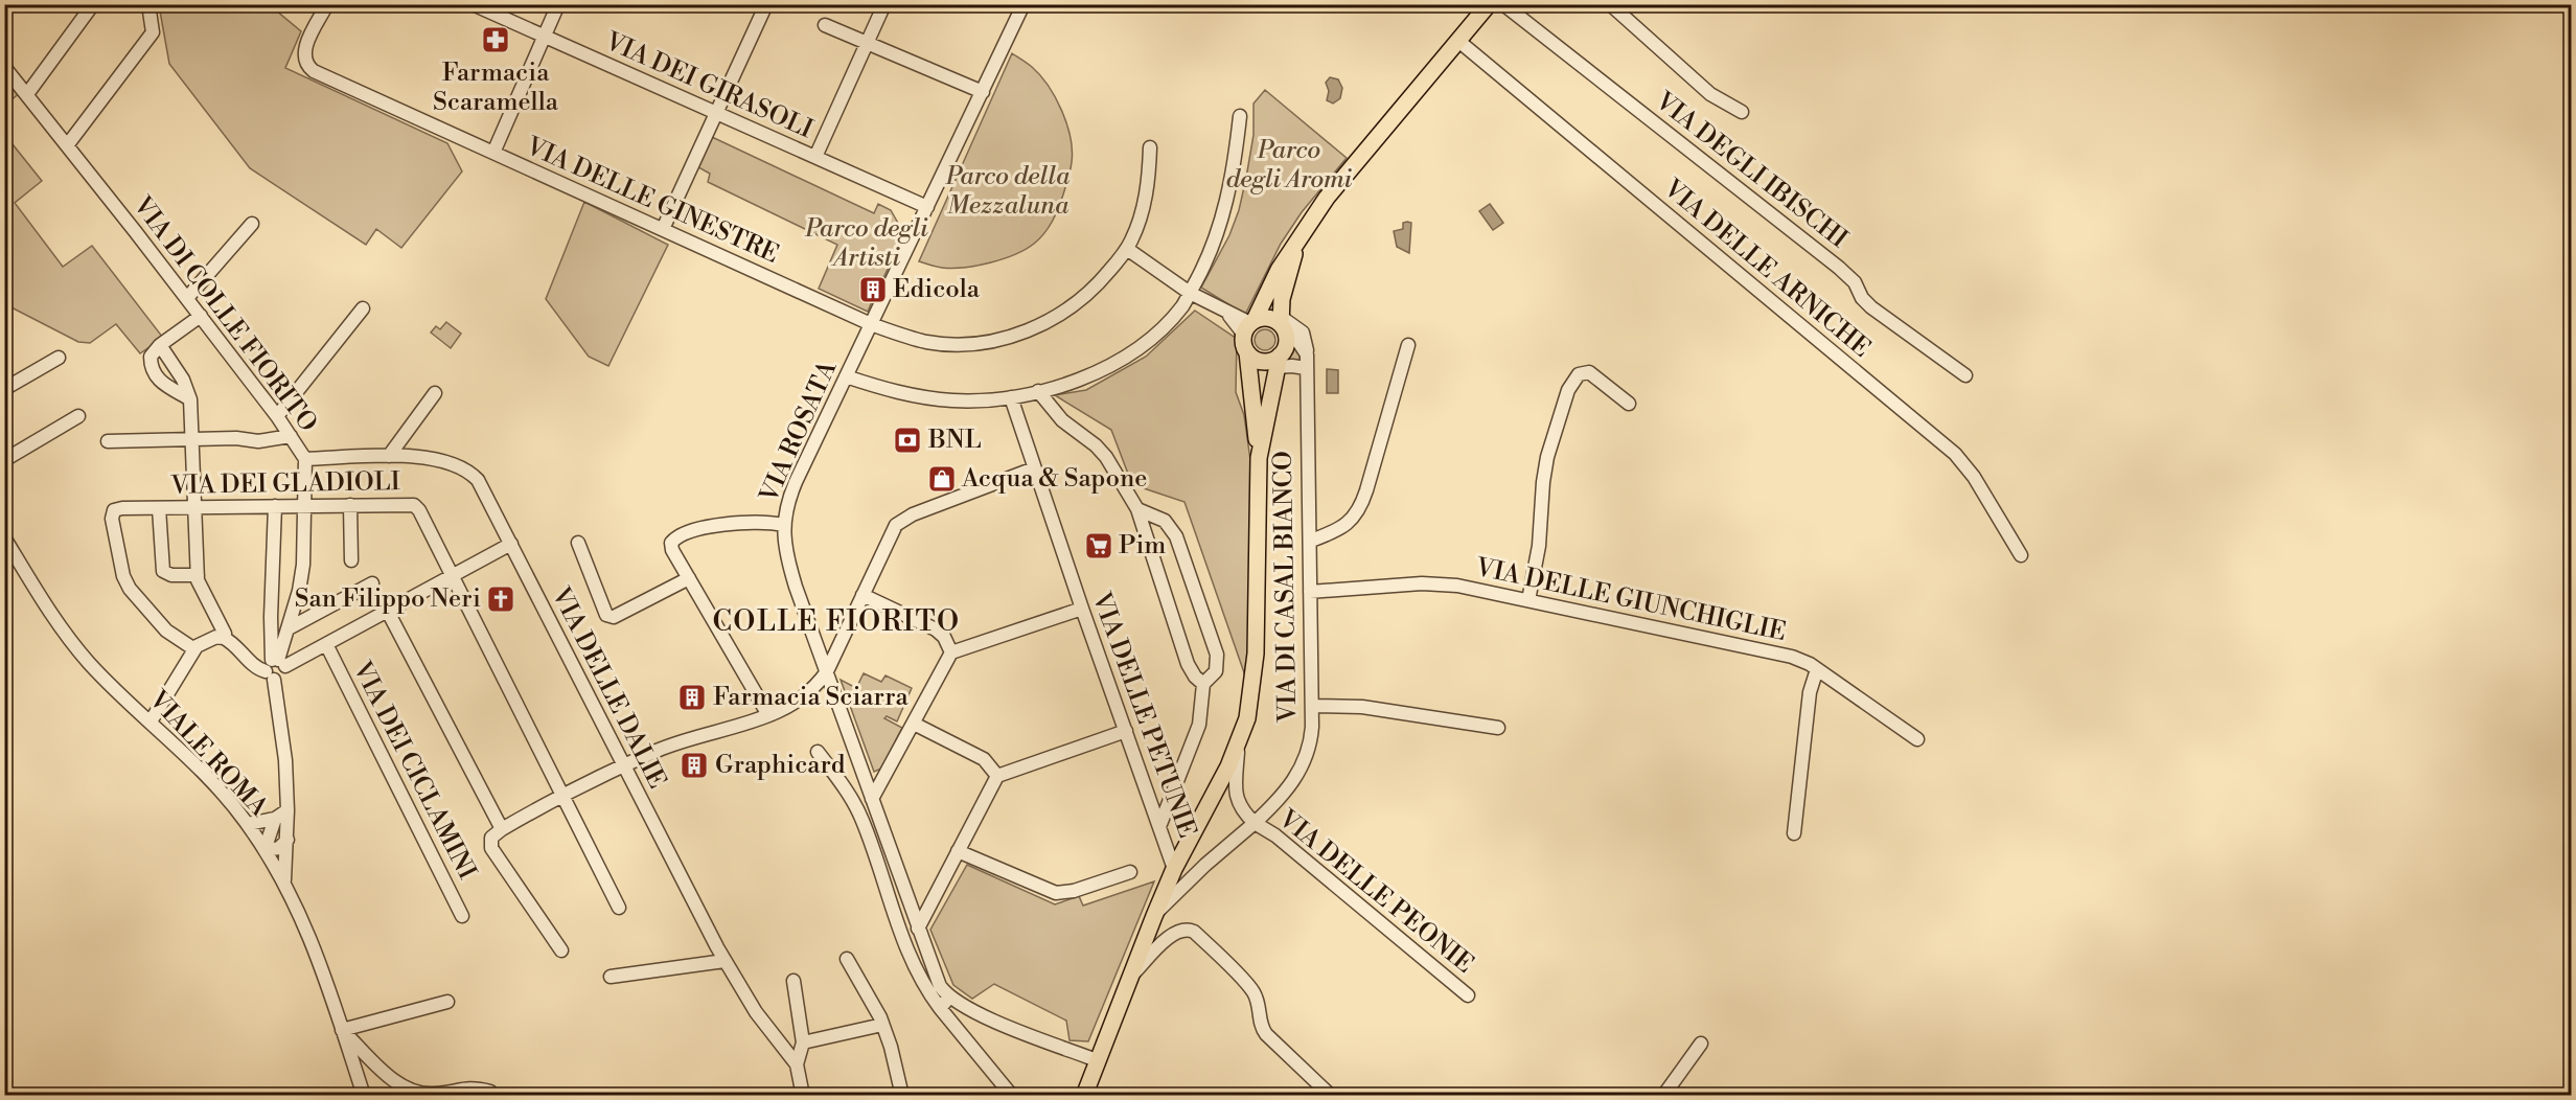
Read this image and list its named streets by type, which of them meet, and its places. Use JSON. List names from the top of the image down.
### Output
{
  "streets": {
    "main road": ["VIA DI CASAL BIANCO"],
    "street": [
      "VIA DEI GIRASOLI",
      "VIA DEGLI IBISCHI",
      "VIA DELLE GINESTRE",
      "VIA DELLE ARNICHE",
      "VIA DI COLLE FIORITO",
      "VIA ROSATA",
      "VIA DEI GLADIOLI",
      "VIA DELLE GIUNCHIGLIE",
      "VIA DELLE DALIE",
      "VIA DELLE PETUNIE",
      "VIALE ROMA",
      "VIA DEI CICLAMINI",
      "VIA DELLE PEONIE"
    ]
  },
  "crossings": [
    ["VIA DEI GIRASOLI", "VIA ROSATA"],
    ["VIA DELLE GINESTRE", "VIA ROSATA"],
    ["VIA DI COLLE FIORITO", "VIA DEI GLADIOLI"],
    ["VIA DI COLLE FIORITO", "VIA DELLE DALIE"],
    ["VIA DI COLLE FIORITO", "VIALE ROMA"],
    ["VIA DI CASAL BIANCO", "VIA DELLE GIUNCHIGLIE"],
    ["VIA DI CASAL BIANCO", "VIA DELLE PETUNIE"],
    ["VIA DI CASAL BIANCO", "VIA DELLE PEONIE"]
  ],
  "districts": ["COLLE FIORITO"],
  "parks": ["Parco degli Aromi", "Parco della Mezzaluna", "Parco degli Artisti"],
  "places": {
    "pharmacy": ["Farmacia Scaramella"],
    "building": ["Edicola", "Farmacia Sciarra", "Graphicard"],
    "bank": ["BNL"],
    "shop": ["Acqua & Sapone"],
    "supermarket": ["Pim"],
    "church": ["San Filippo Neri"]
  }
}
